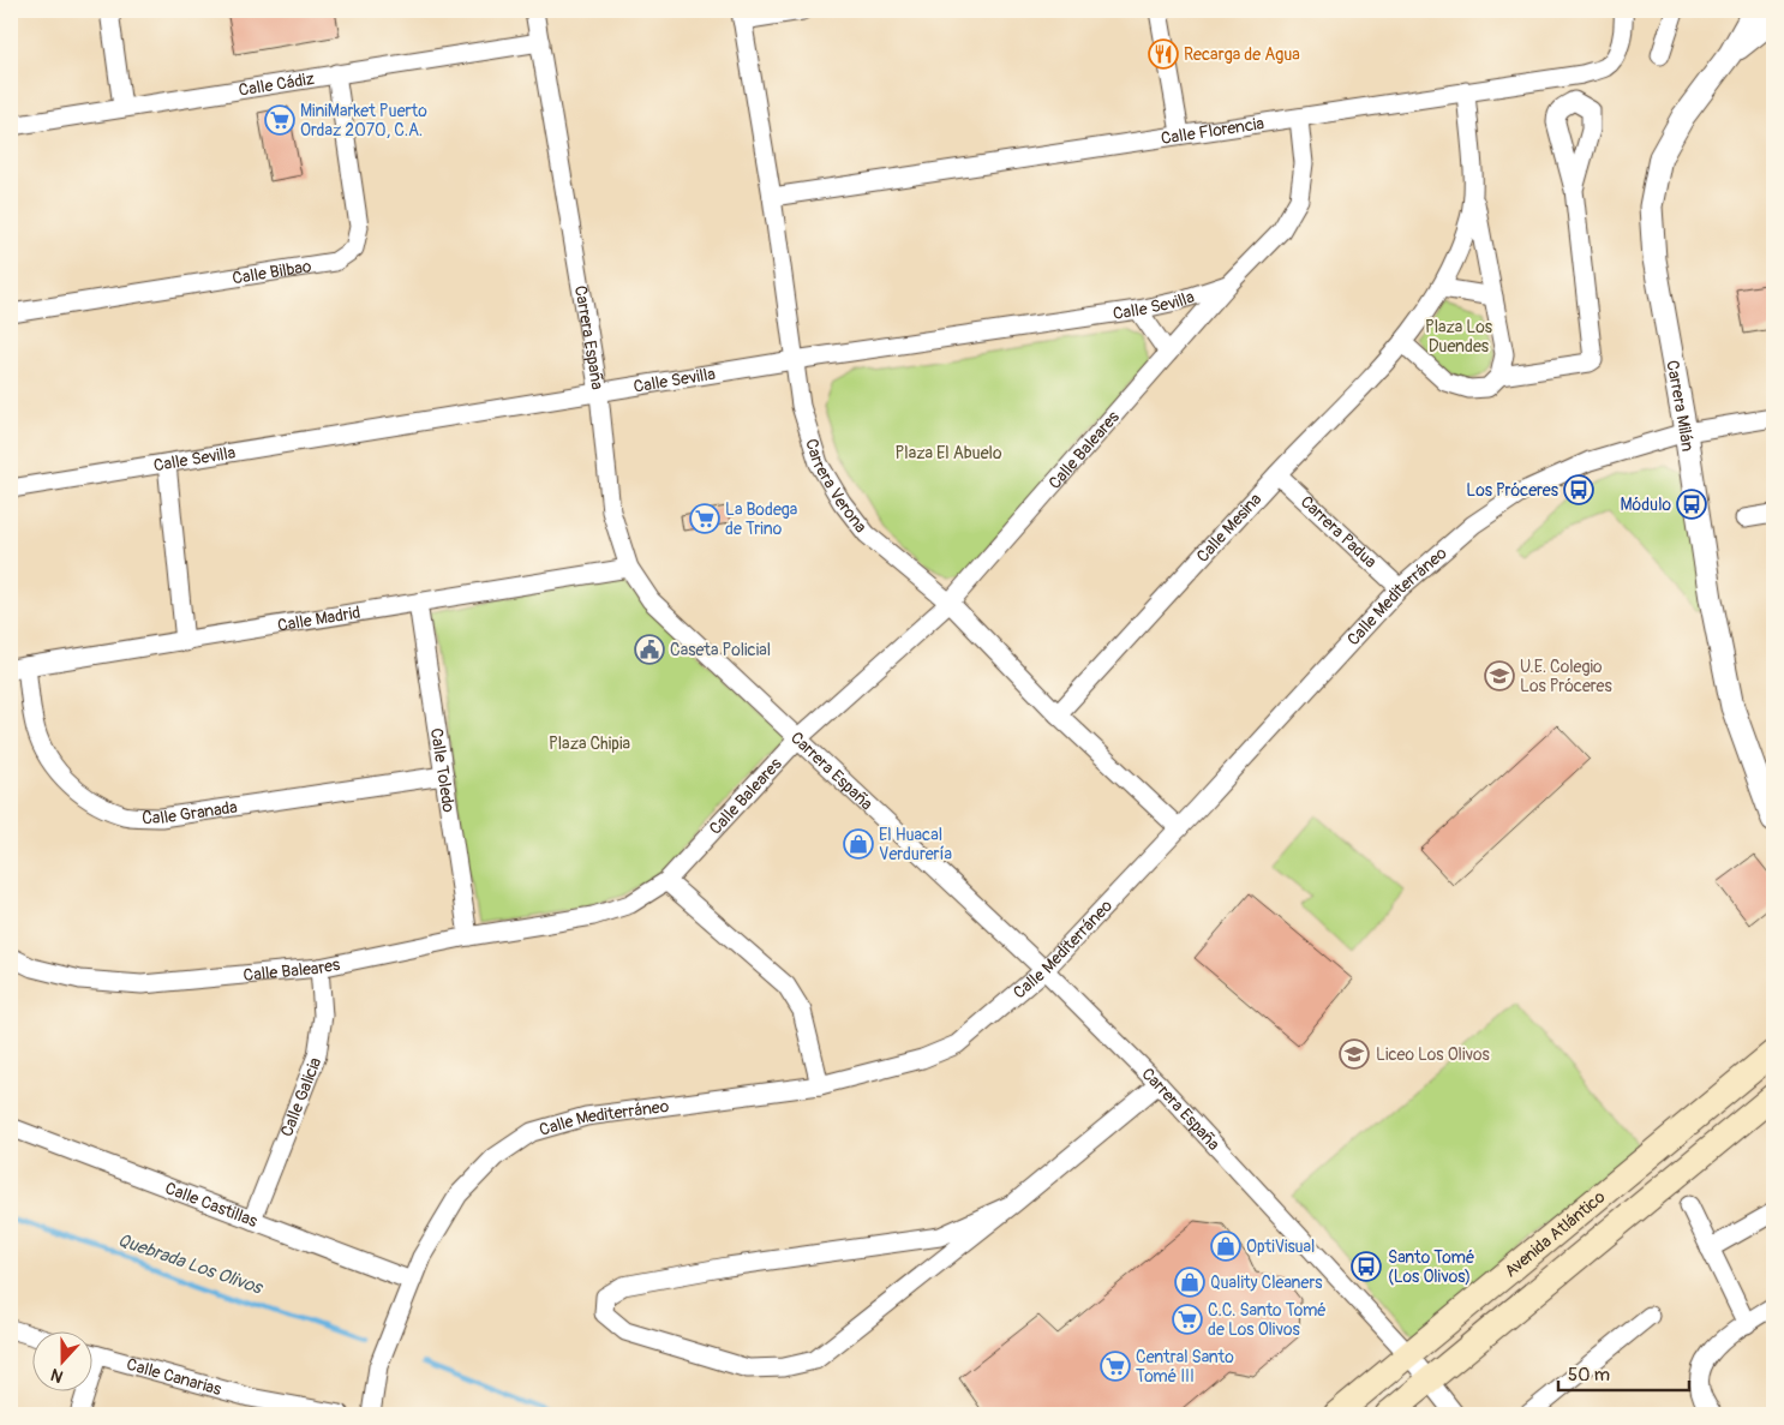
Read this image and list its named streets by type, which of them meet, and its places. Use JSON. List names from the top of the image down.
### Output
{
  "streets": {
    "main road": ["Avenida Atlántico"],
    "street": [
      "Calle Cádiz",
      "Calle Florencia",
      "Calle Bilbao",
      "Calle Sevilla",
      "Carrera España",
      "Carrera Milán",
      "Calle Baleares",
      "Carrera Verona",
      "Calle Mesina",
      "Carrera Padua",
      "Calle Mediterráneo",
      "Calle Madrid",
      "Calle Toledo",
      "Calle Granada",
      "Calle Galicia",
      "Calle Castillas",
      "Calle Canarias"
    ]
  },
  "crossings": [
    ["Calle Cádiz", "Calle Bilbao"],
    ["Calle Cádiz", "Carrera España"],
    ["Calle Florencia", "Calle Baleares"],
    ["Calle Florencia", "Carrera Verona"],
    ["Calle Florencia", "Calle Mesina"],
    ["Calle Sevilla", "Carrera España"],
    ["Calle Sevilla", "Calle Baleares"],
    ["Calle Sevilla", "Carrera Verona"],
    ["Carrera España", "Calle Baleares"],
    ["Carrera España", "Calle Mediterráneo"],
    ["Carrera España", "Calle Madrid"],
    ["Carrera España", "Avenida Atlántico"],
    ["Carrera Milán", "Calle Mediterráneo"],
    ["Calle Baleares", "Carrera Verona"],
    ["Calle Baleares", "Calle Toledo"],
    ["Calle Baleares", "Calle Galicia"],
    ["Carrera Verona", "Calle Mesina"],
    ["Carrera Verona", "Calle Mediterráneo"],
    ["Calle Mesina", "Carrera Padua"],
    ["Carrera Padua", "Calle Mediterráneo"],
    ["Calle Mediterráneo", "Calle Castillas"],
    ["Calle Madrid", "Calle Toledo"],
    ["Calle Madrid", "Calle Granada"],
    ["Calle Toledo", "Calle Granada"],
    ["Calle Galicia", "Calle Castillas"]
  ],
  "water": ["Quebrada Los Olivos"],
  "parks": ["Plaza Los Duendes", "Plaza El Abuelo", "Plaza Chipia"],
  "places": {
    "restaurant": ["Recarga de Agua"],
    "supermarket": [
      "MiniMarket Puerto Ordaz 2070, C.A.",
      "La Bodega de Trino",
      "C.C. Santo Tomé de Los Olivos",
      "Central Santo Tomé III"
    ],
    "bus stop": ["Los Próceres", "Módulo", "Santo Tomé (Los Olivos)"],
    "public building": ["Caseta Policial"],
    "school or university": ["U.E. Colegio Los Próceres", "Liceo Los Olivos"],
    "shop": ["El Huacal Verdurería", "OptiVisual", "Quality Cleaners"]
  },
  "scale_bar": "50 m",
  "north": "bottom"
}
